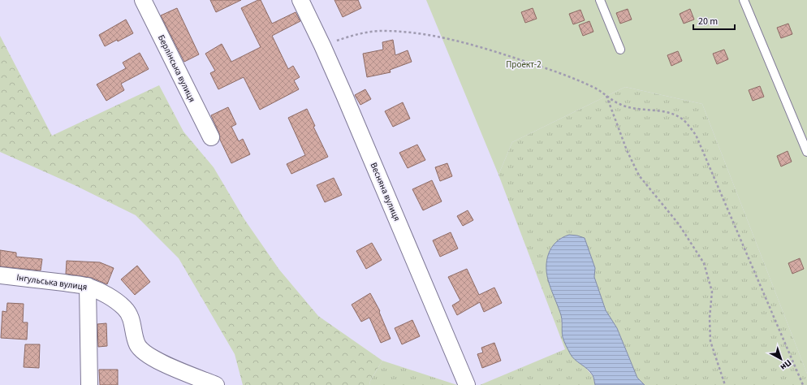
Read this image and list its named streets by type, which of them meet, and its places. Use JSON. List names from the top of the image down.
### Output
{
  "streets": {
    "street": ["Берлінська вулиця", "Весняна вулиця", "Інгульська вулиця"]
  },
  "parks": ["Проект-2"],
  "scale_bar": "20 m",
  "north": "bottom right"
}
